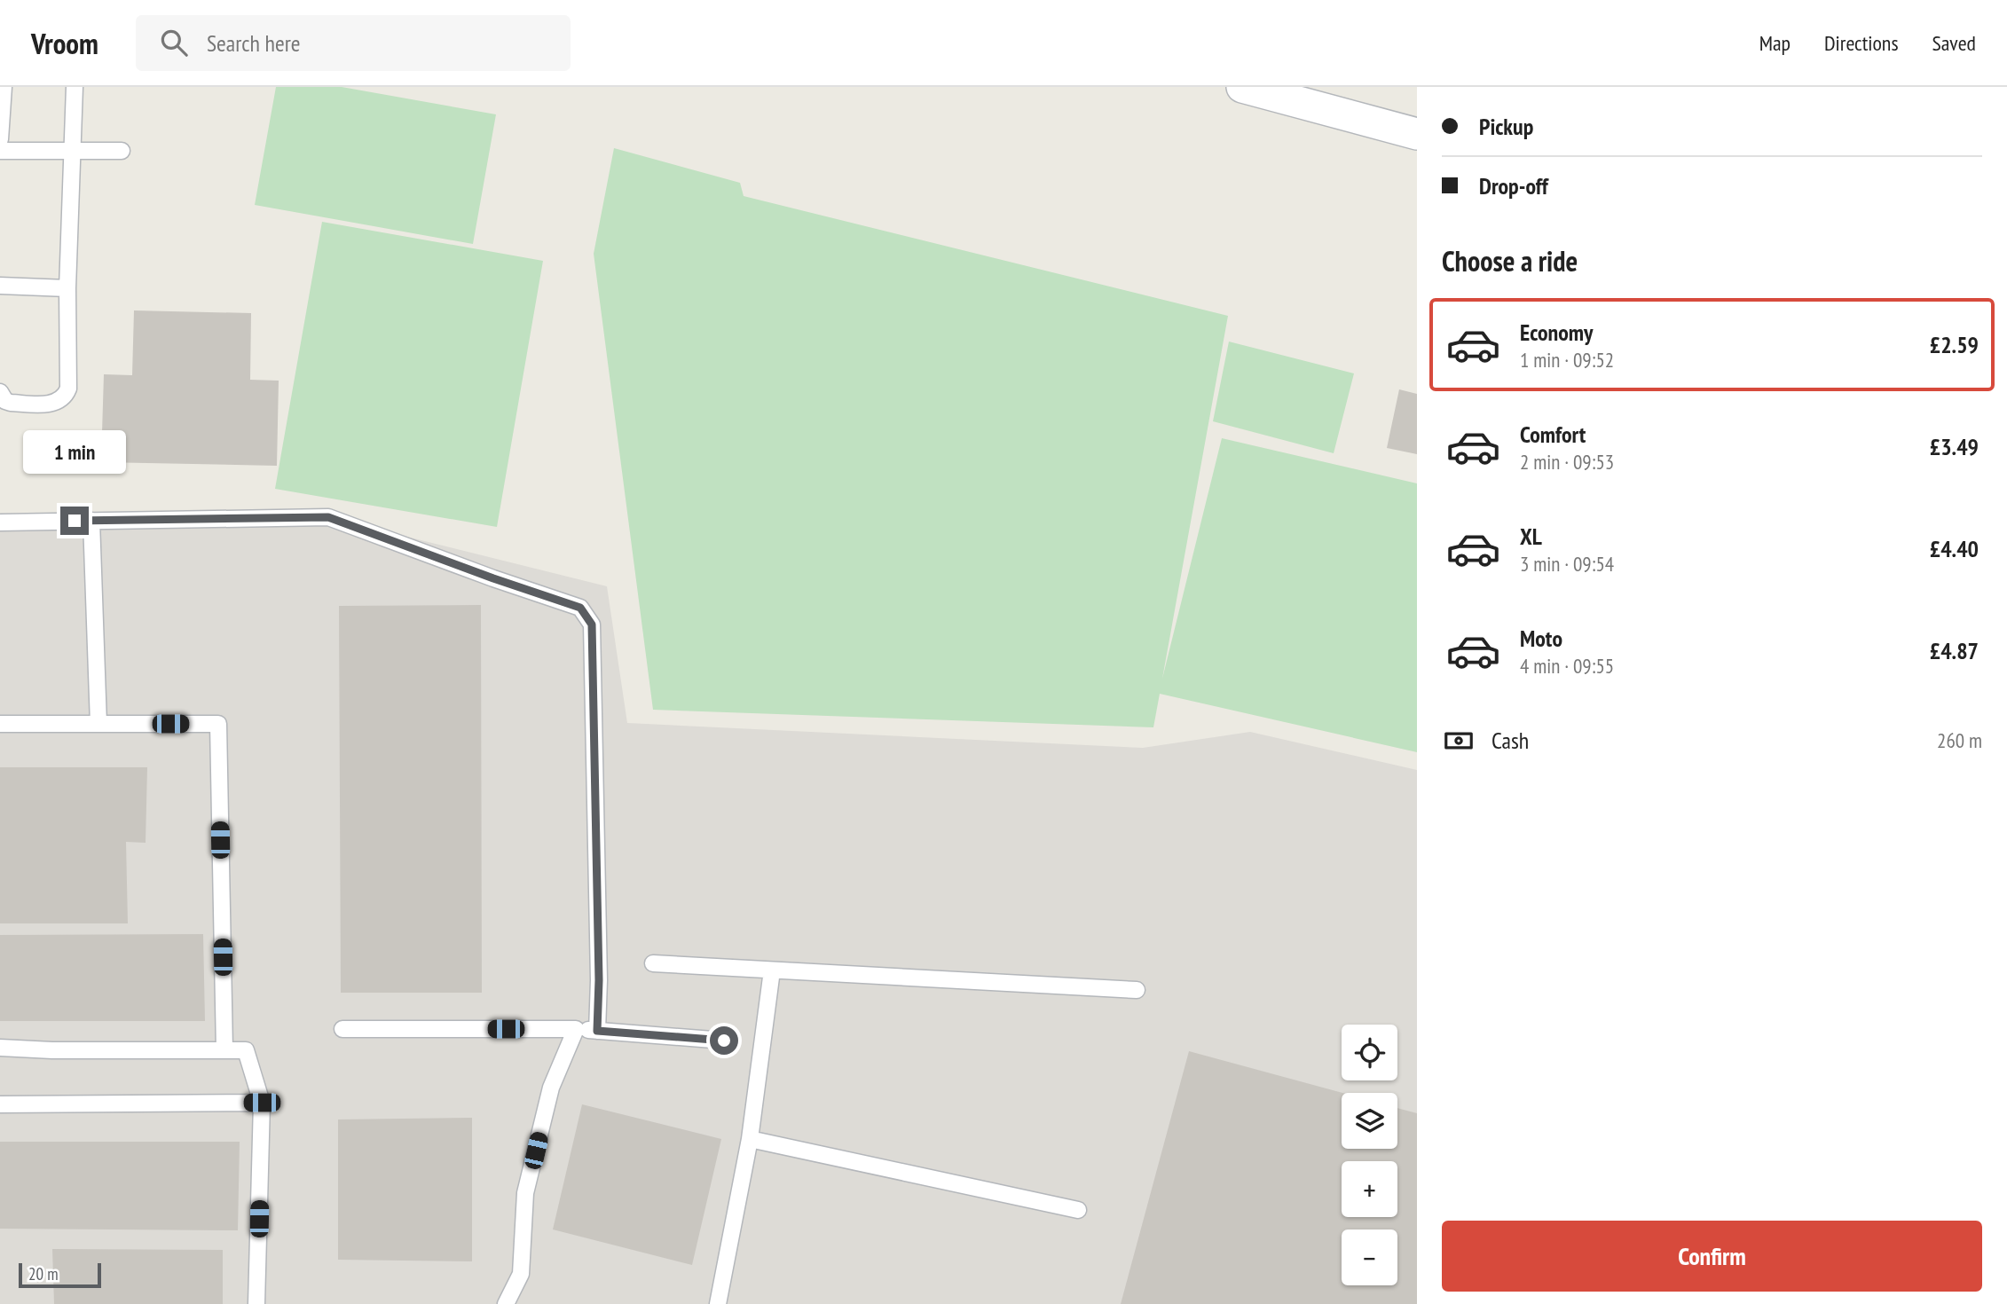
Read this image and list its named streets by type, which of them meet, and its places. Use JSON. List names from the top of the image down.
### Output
{
  "scale_bar": "20 m",
  "page": {
    "header": "Vroom",
    "search": "Search here",
    "nav": ["Map", "Directions", "Saved"],
    "banner": ["Pickup", "Drop-off"],
    "heading": "Choose a ride",
    "list": [
      {
        "name": "Economy",
        "note": "1 min · 09:52",
        "value": "£2.59"
      },
      {
        "name": "Comfort",
        "note": "2 min · 09:53",
        "value": "£3.49"
      },
      {
        "name": "XL",
        "note": "3 min · 09:54",
        "value": "£4.40"
      },
      {
        "name": "Moto",
        "note": "4 min · 09:55",
        "value": "£4.87"
      }
    ],
    "bubble": "1 min",
    "pay": ["Cash", "260 m"],
    "map_buttons": ["+", "−"],
    "buttons": "Confirm",
    "scale": "20 m"
  }
}
